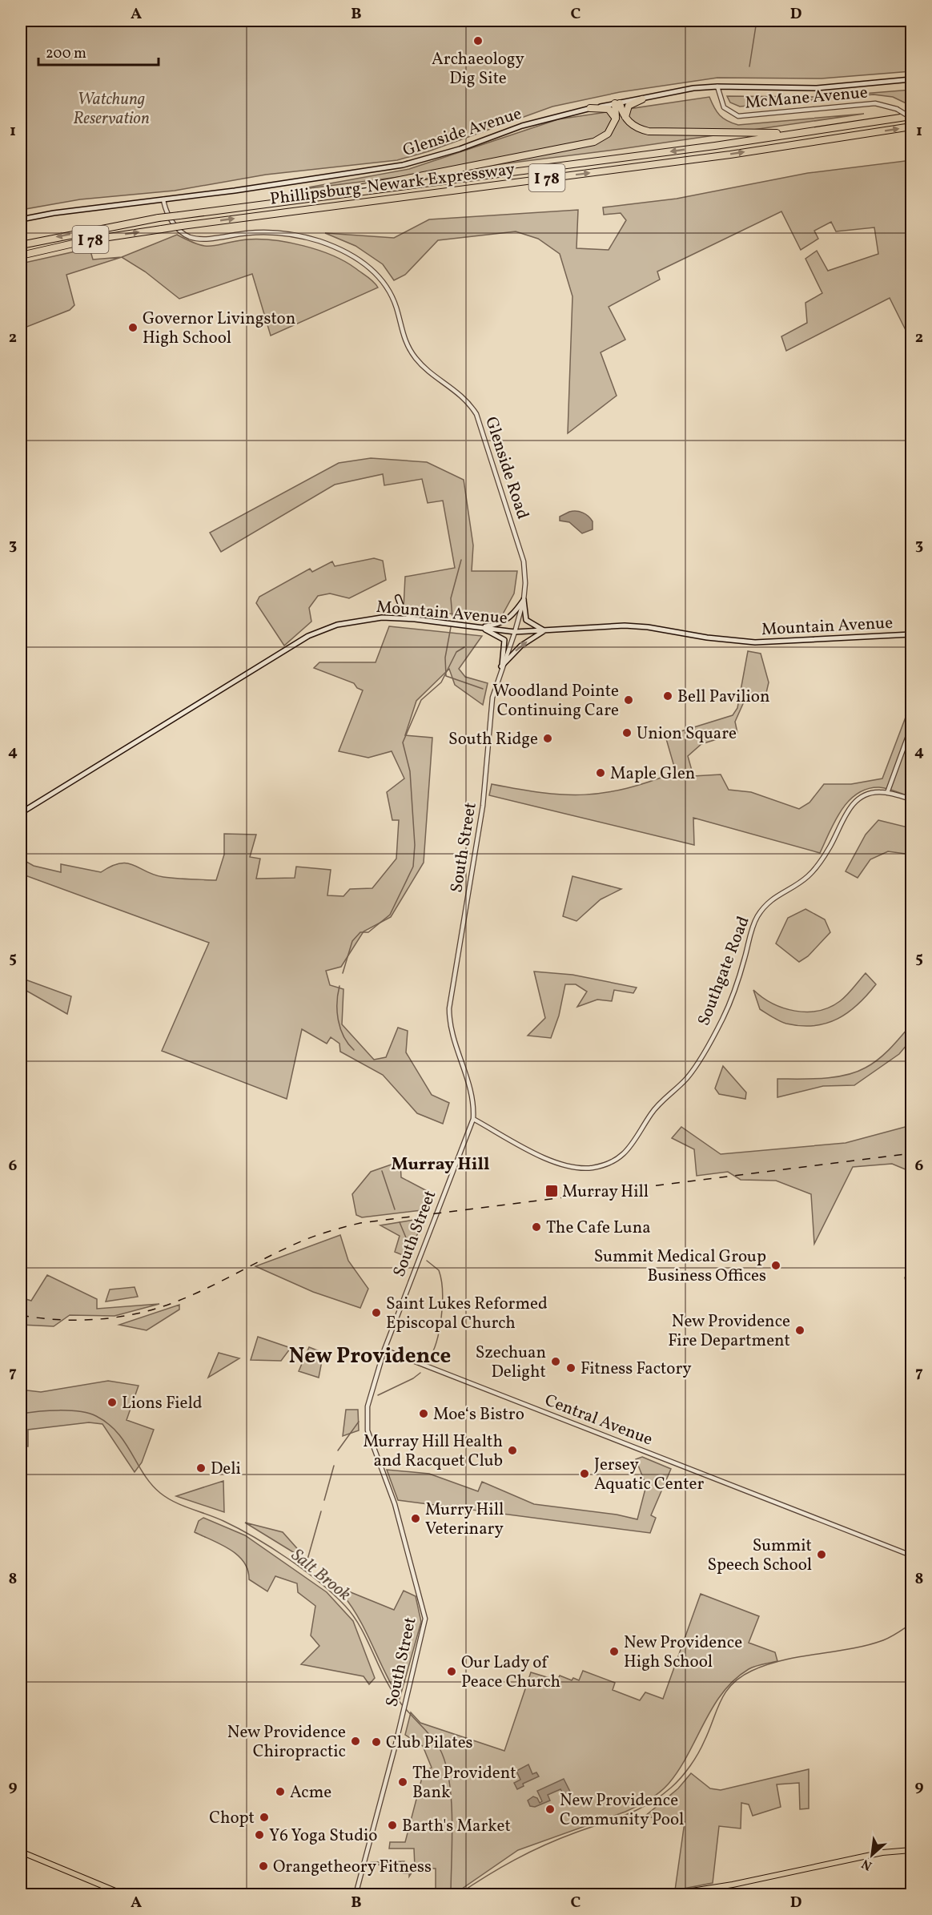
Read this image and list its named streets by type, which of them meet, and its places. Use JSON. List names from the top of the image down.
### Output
{
  "streets": {
    "highway": ["I 78", "Phillipsburg-Newark Expressway"],
    "main road": ["Glenside Avenue", "Mountain Avenue"],
    "street": [
      "McMane Avenue",
      "Glenside Road",
      "South Street",
      "Southgate Road",
      "Central Avenue"
    ]
  },
  "crossings": [
    ["McMane Avenue", "Glenside Avenue"],
    ["McMane Avenue", "Phillipsburg-Newark Expressway"],
    ["Glenside Avenue", "Glenside Road"],
    ["Glenside Road", "Mountain Avenue"],
    ["Glenside Road", "South Street"],
    ["Mountain Avenue", "South Street"],
    ["South Street", "Southgate Road"],
    ["South Street", "Central Avenue"]
  ],
  "districts": ["Murray Hill", "New Providence"],
  "water": ["Salt Brook"],
  "parks": ["Watchung Reservation"],
  "places": {
    "other": [
      "Archaeology Dig Site",
      "Governor Livingston High School",
      "Bell Pavilion",
      "Woodland Pointe Continuing Care",
      "Union Square",
      "South Ridge",
      "Maple Glen",
      "The Cafe Luna",
      "Summit Medical Group Business Offices",
      "Saint Lukes Reformed Episcopal Church",
      "New Providence Fire Department",
      "Szechuan Delight",
      "Fitness Factory",
      "Lions Field",
      "Moe‘s Bistro",
      "Murray Hill Health and Racquet Club",
      "Deli",
      "Jersey Aquatic Center",
      "Murry Hill Veterinary",
      "Summit Speech School",
      "New Providence High School",
      "Our Lady of Peace Church",
      "New Providence Chiropractic",
      "Club Pilates",
      "The Provident Bank",
      "Acme",
      "New Providence Community Pool",
      "Chopt",
      "Barth's Market",
      "Y6 Yoga Studio",
      "Orangetheory Fitness"
    ],
    "transit": ["Murray Hill"]
  },
  "scale_bar": "200 m",
  "north": "bottom left",
  "grid": {
    "columns": [
      "A",
      "B",
      "C",
      "D"
    ],
    "rows": [
      "1",
      "2",
      "3",
      "4",
      "5",
      "6",
      "7",
      "8",
      "9"
    ]
  }
}
